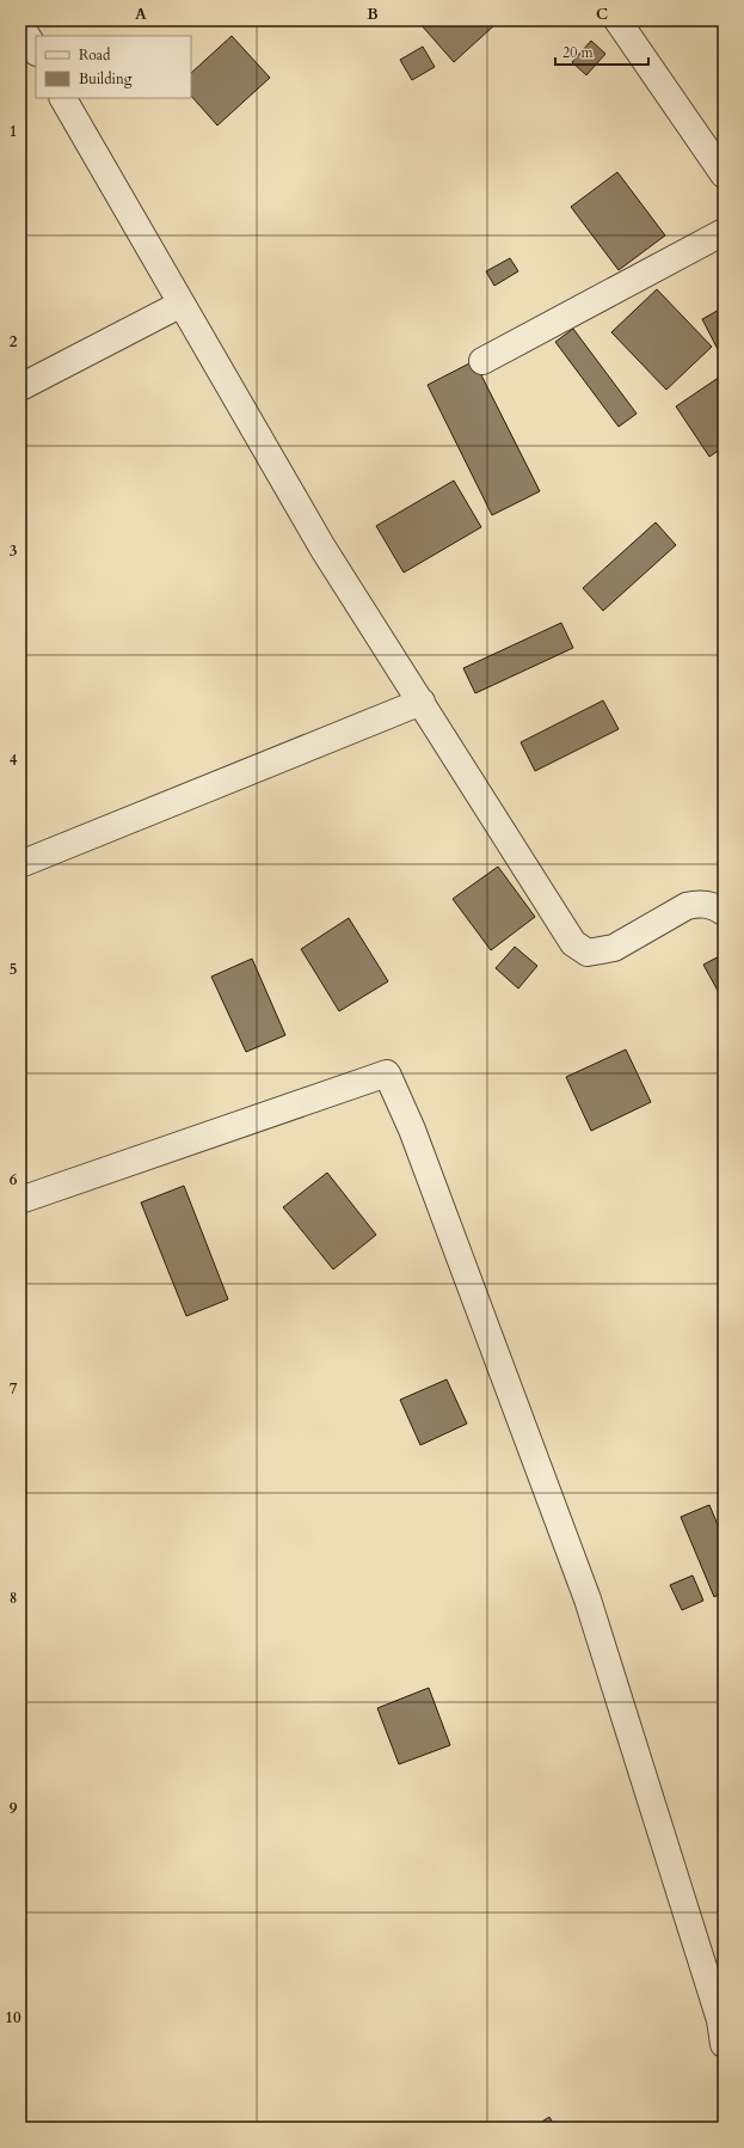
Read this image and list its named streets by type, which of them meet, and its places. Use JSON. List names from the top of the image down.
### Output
{
  "legend": ["Road", "Building"],
  "scale_bar": "20 m",
  "grid": {
    "columns": ["A", "B", "C"],
    "rows": [
      "1",
      "2",
      "3",
      "4",
      "5",
      "6",
      "7",
      "8",
      "9",
      "10"
    ]
  }
}
